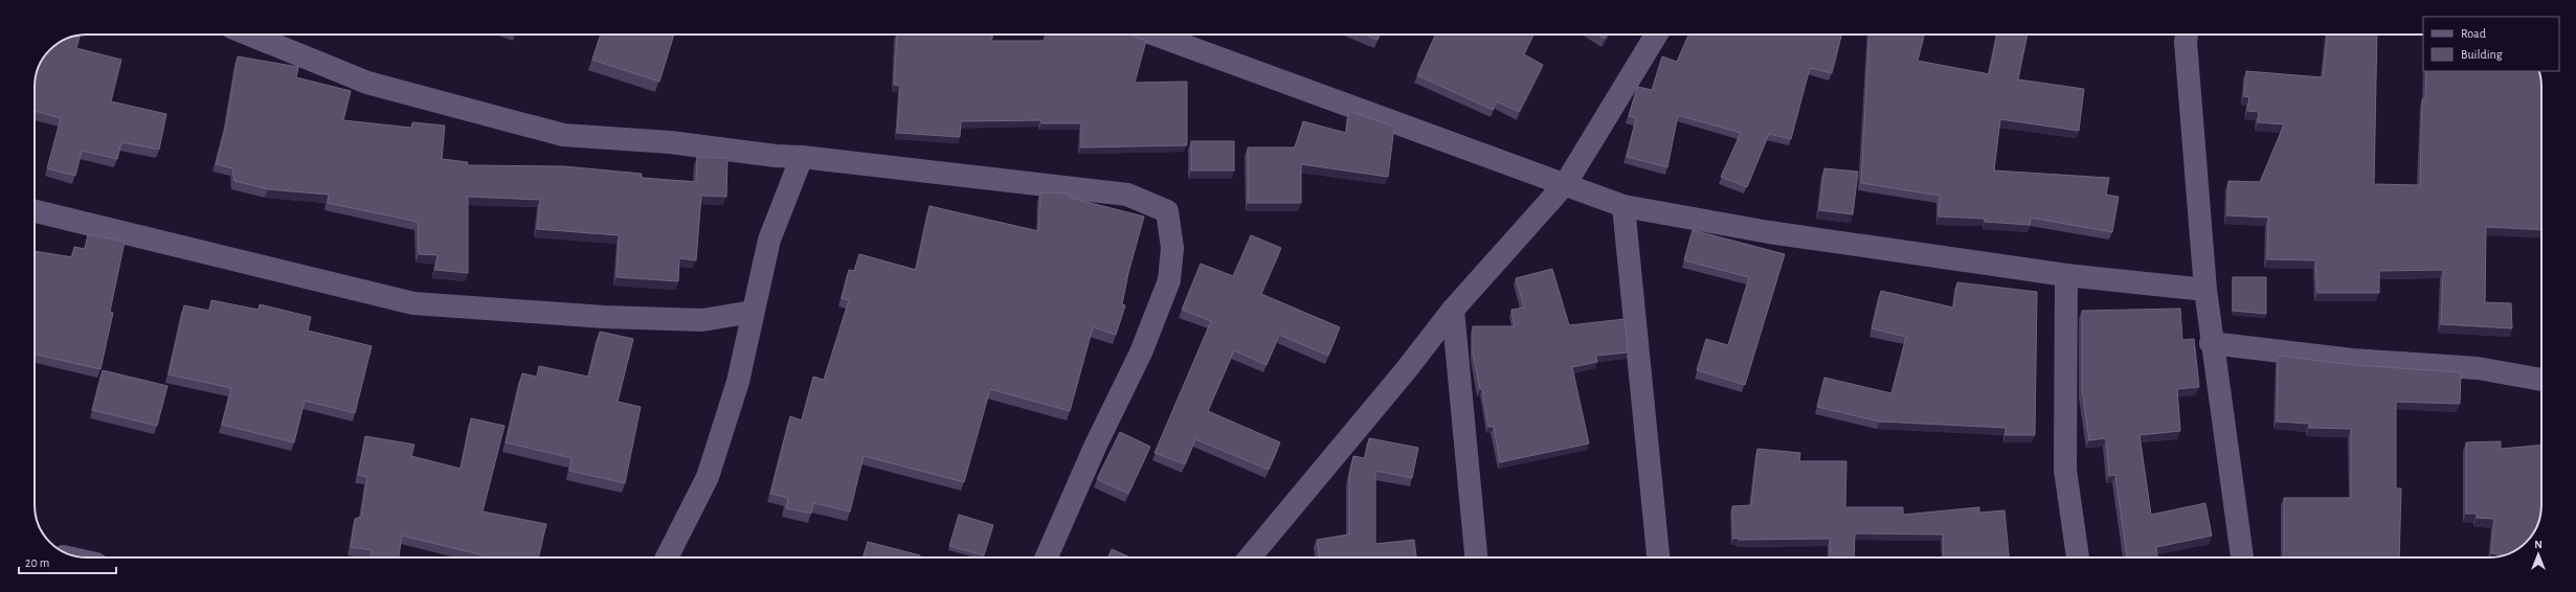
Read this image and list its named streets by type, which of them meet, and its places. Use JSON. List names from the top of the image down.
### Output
{
  "legend": ["Road", "Building"],
  "scale_bar": "20 m",
  "north": "top"
}
